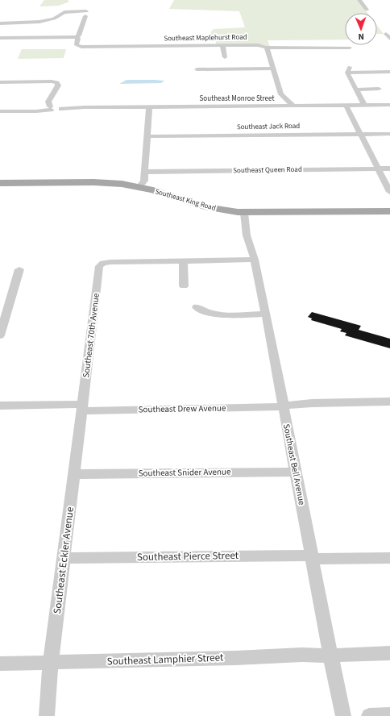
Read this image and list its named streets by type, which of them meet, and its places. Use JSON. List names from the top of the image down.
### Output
{
  "streets": {
    "main road": ["Southeast King Road"],
    "street": [
      "Southeast Maplehurst Road",
      "Southeast Monroe Street",
      "Southeast Jack Road",
      "Southeast Queen Road",
      "Southeast 70th Avenue",
      "Southeast Drew Avenue",
      "Southeast Bell Avenue",
      "Southeast Snider Avenue",
      "Southeast Pierce Street",
      "Southeast Eckler Avenue",
      "Southeast Lamphier Street"
    ]
  },
  "crossings": [
    ["Southeast King Road", "Southeast Bell Avenue"],
    ["Southeast 70th Avenue", "Southeast Drew Avenue"],
    ["Southeast 70th Avenue", "Southeast Eckler Avenue"],
    ["Southeast Drew Avenue", "Southeast Bell Avenue"],
    ["Southeast Drew Avenue", "Southeast Eckler Avenue"],
    ["Southeast Bell Avenue", "Southeast Snider Avenue"],
    ["Southeast Bell Avenue", "Southeast Pierce Street"],
    ["Southeast Bell Avenue", "Southeast Lamphier Street"],
    ["Southeast Snider Avenue", "Southeast Eckler Avenue"],
    ["Southeast Pierce Street", "Southeast Eckler Avenue"],
    ["Southeast Eckler Avenue", "Southeast Lamphier Street"]
  ],
  "north": "bottom"
}
